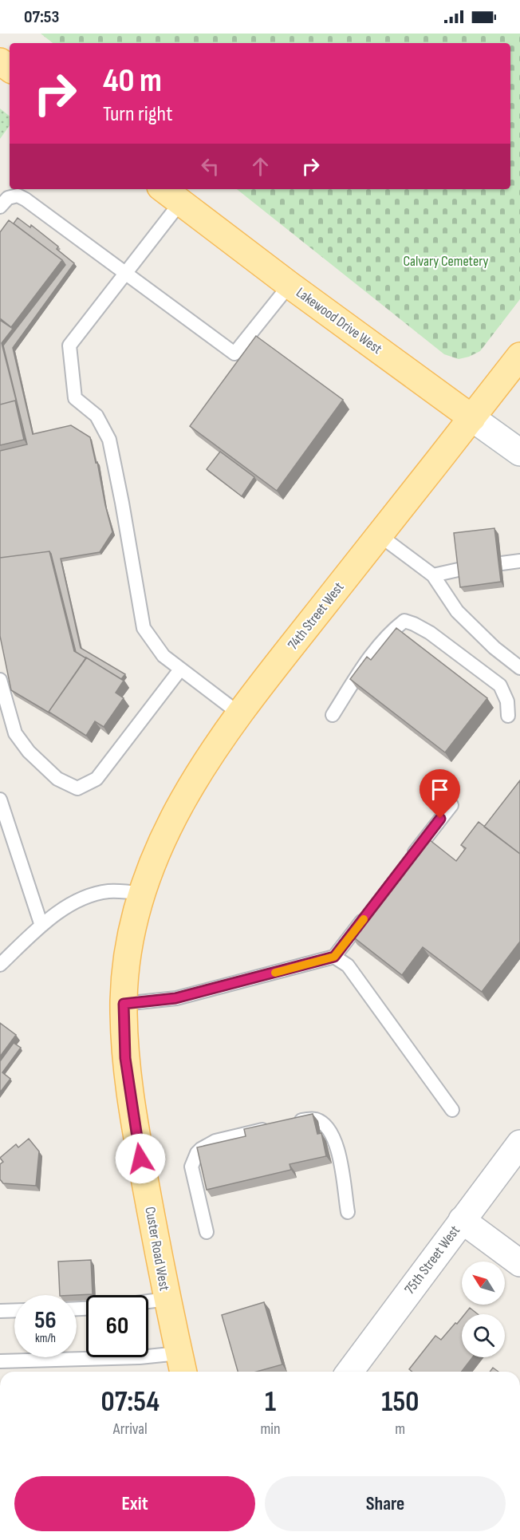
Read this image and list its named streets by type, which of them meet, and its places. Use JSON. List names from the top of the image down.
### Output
{
  "streets": {
    "main road": ["Lakewood Drive West", "74th Street West", "Custer Road West"],
    "street": ["75th Street West"]
  },
  "crossings": [
    ["Lakewood Drive West", "74th Street West"],
    ["74th Street West", "Custer Road West"]
  ],
  "parks": ["Calvary Cemetery"],
  "north": "top left",
  "page": {
    "status": "07:53",
    "turn": ["40 m", "Turn right"],
    "speed": "56 km/h",
    "limit": "60",
    "eta": [
      "07:54",
      "Arrival",
      "1",
      "min",
      "150",
      "m"
    ],
    "buttons": ["Exit", "Share"]
  }
}
